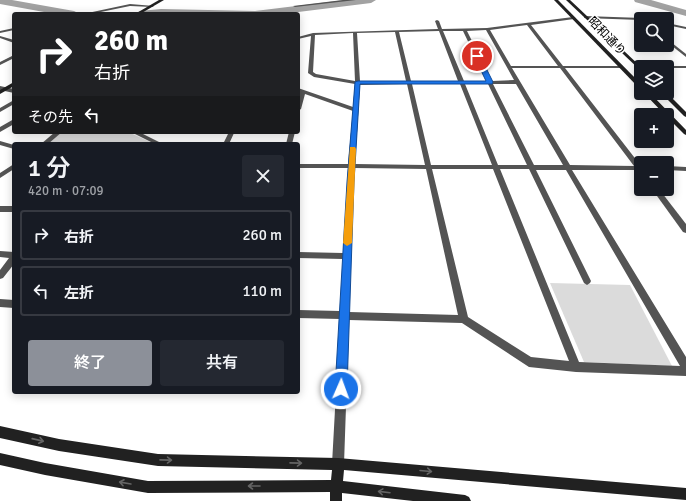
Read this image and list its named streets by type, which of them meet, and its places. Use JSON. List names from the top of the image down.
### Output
{
  "streets": {
    "street": ["昭和通り"]
  },
  "page": {
    "map_buttons": ["+", "−"],
    "turn": ["260 m", "右折"],
    "then": "その先",
    "heading": ["1 分", "420 m · 07:09"],
    "list": [
      {
        "name": "右折",
        "value": "260 m"
      },
      {
        "name": "左折",
        "value": "110 m"
      }
    ],
    "buttons": ["終了", "共有"]
  }
}
